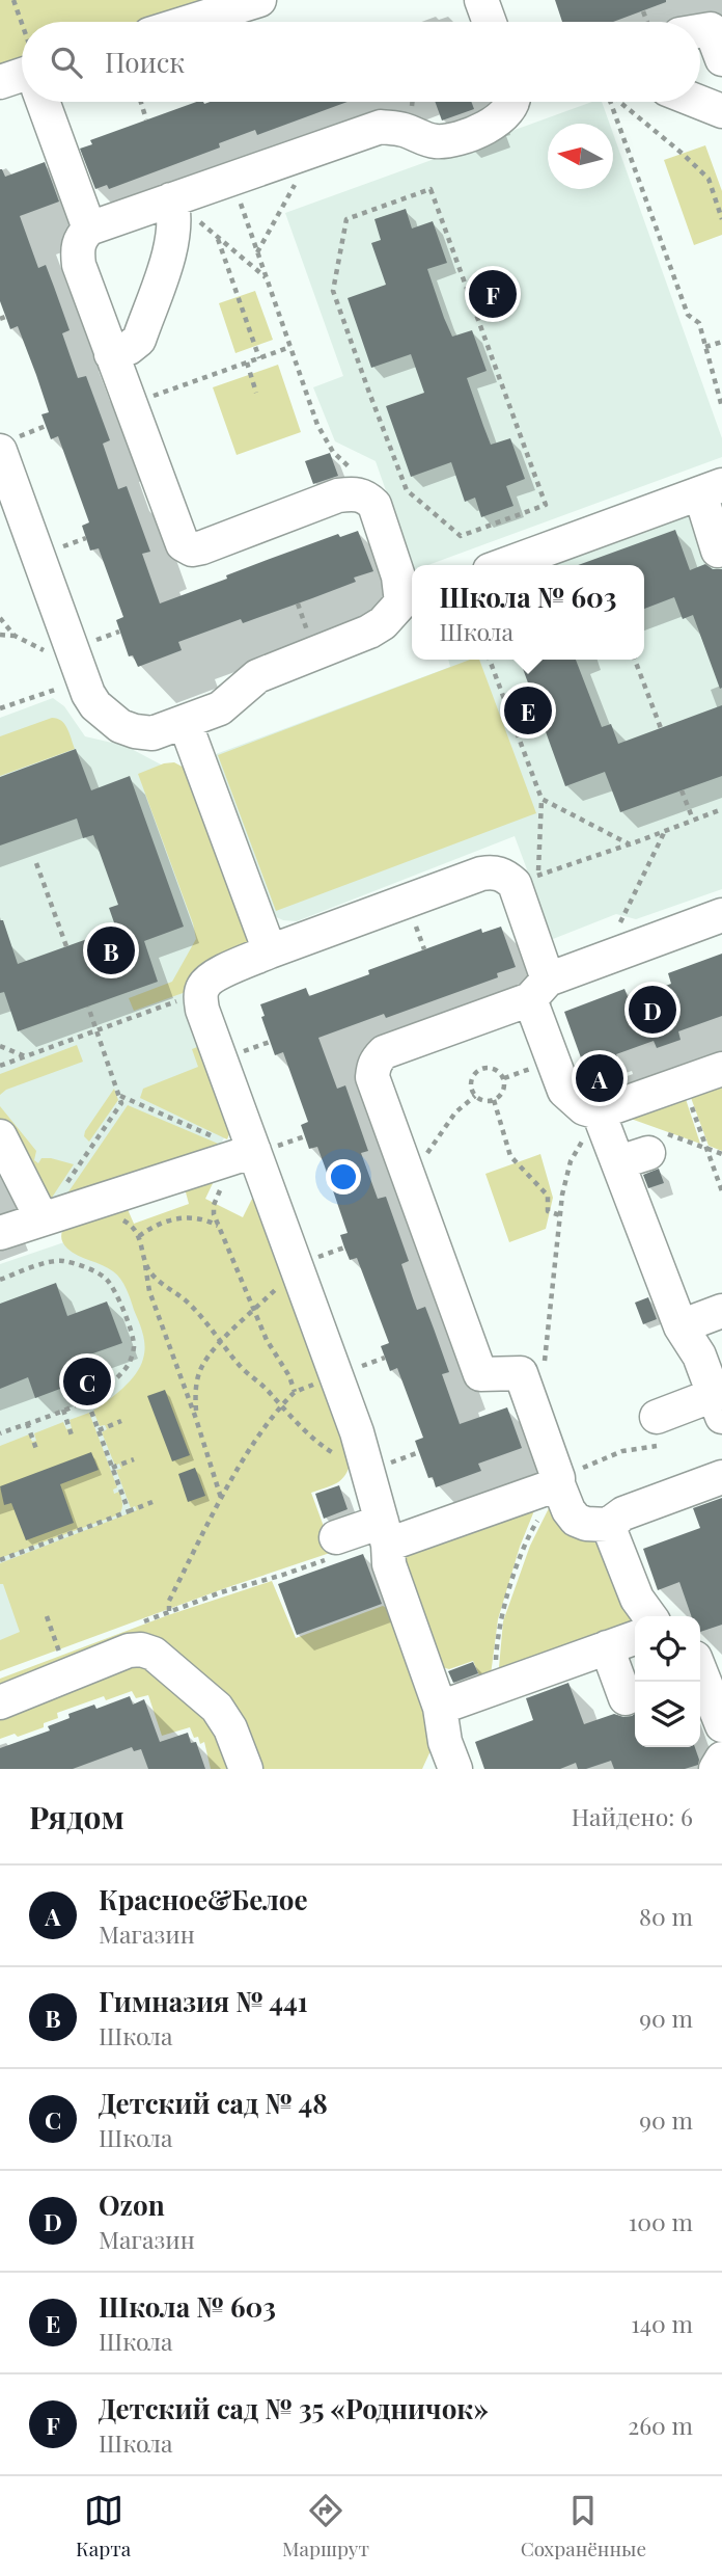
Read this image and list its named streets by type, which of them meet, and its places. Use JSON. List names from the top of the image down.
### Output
{
  "north": "left",
  "page": {
    "search": "Поиск",
    "pins": [
      "F",
      "E",
      "B",
      "D",
      "A",
      "C"
    ],
    "popup": ["Школа № 603", "Школа"],
    "heading": ["Рядом", "Найдено: 6"],
    "list": [
      {
        "mark": "A",
        "name": "Красное&Белое",
        "note": "Магазин",
        "value": "80 m"
      },
      {
        "mark": "B",
        "name": "Гимназия № 441",
        "note": "Школа",
        "value": "90 m"
      },
      {
        "mark": "C",
        "name": "Детский сад № 48",
        "note": "Школа",
        "value": "90 m"
      },
      {
        "mark": "D",
        "name": "Ozon",
        "note": "Магазин",
        "value": "100 m"
      },
      {
        "mark": "E",
        "name": "Школа № 603",
        "note": "Школа",
        "value": "140 m"
      },
      {
        "mark": "F",
        "name": "Детский сад № 35 «Родничок»",
        "note": "Школа",
        "value": "260 m"
      }
    ],
    "nav": ["Карта", "Маршрут", "Сохранённые"]
  }
}
